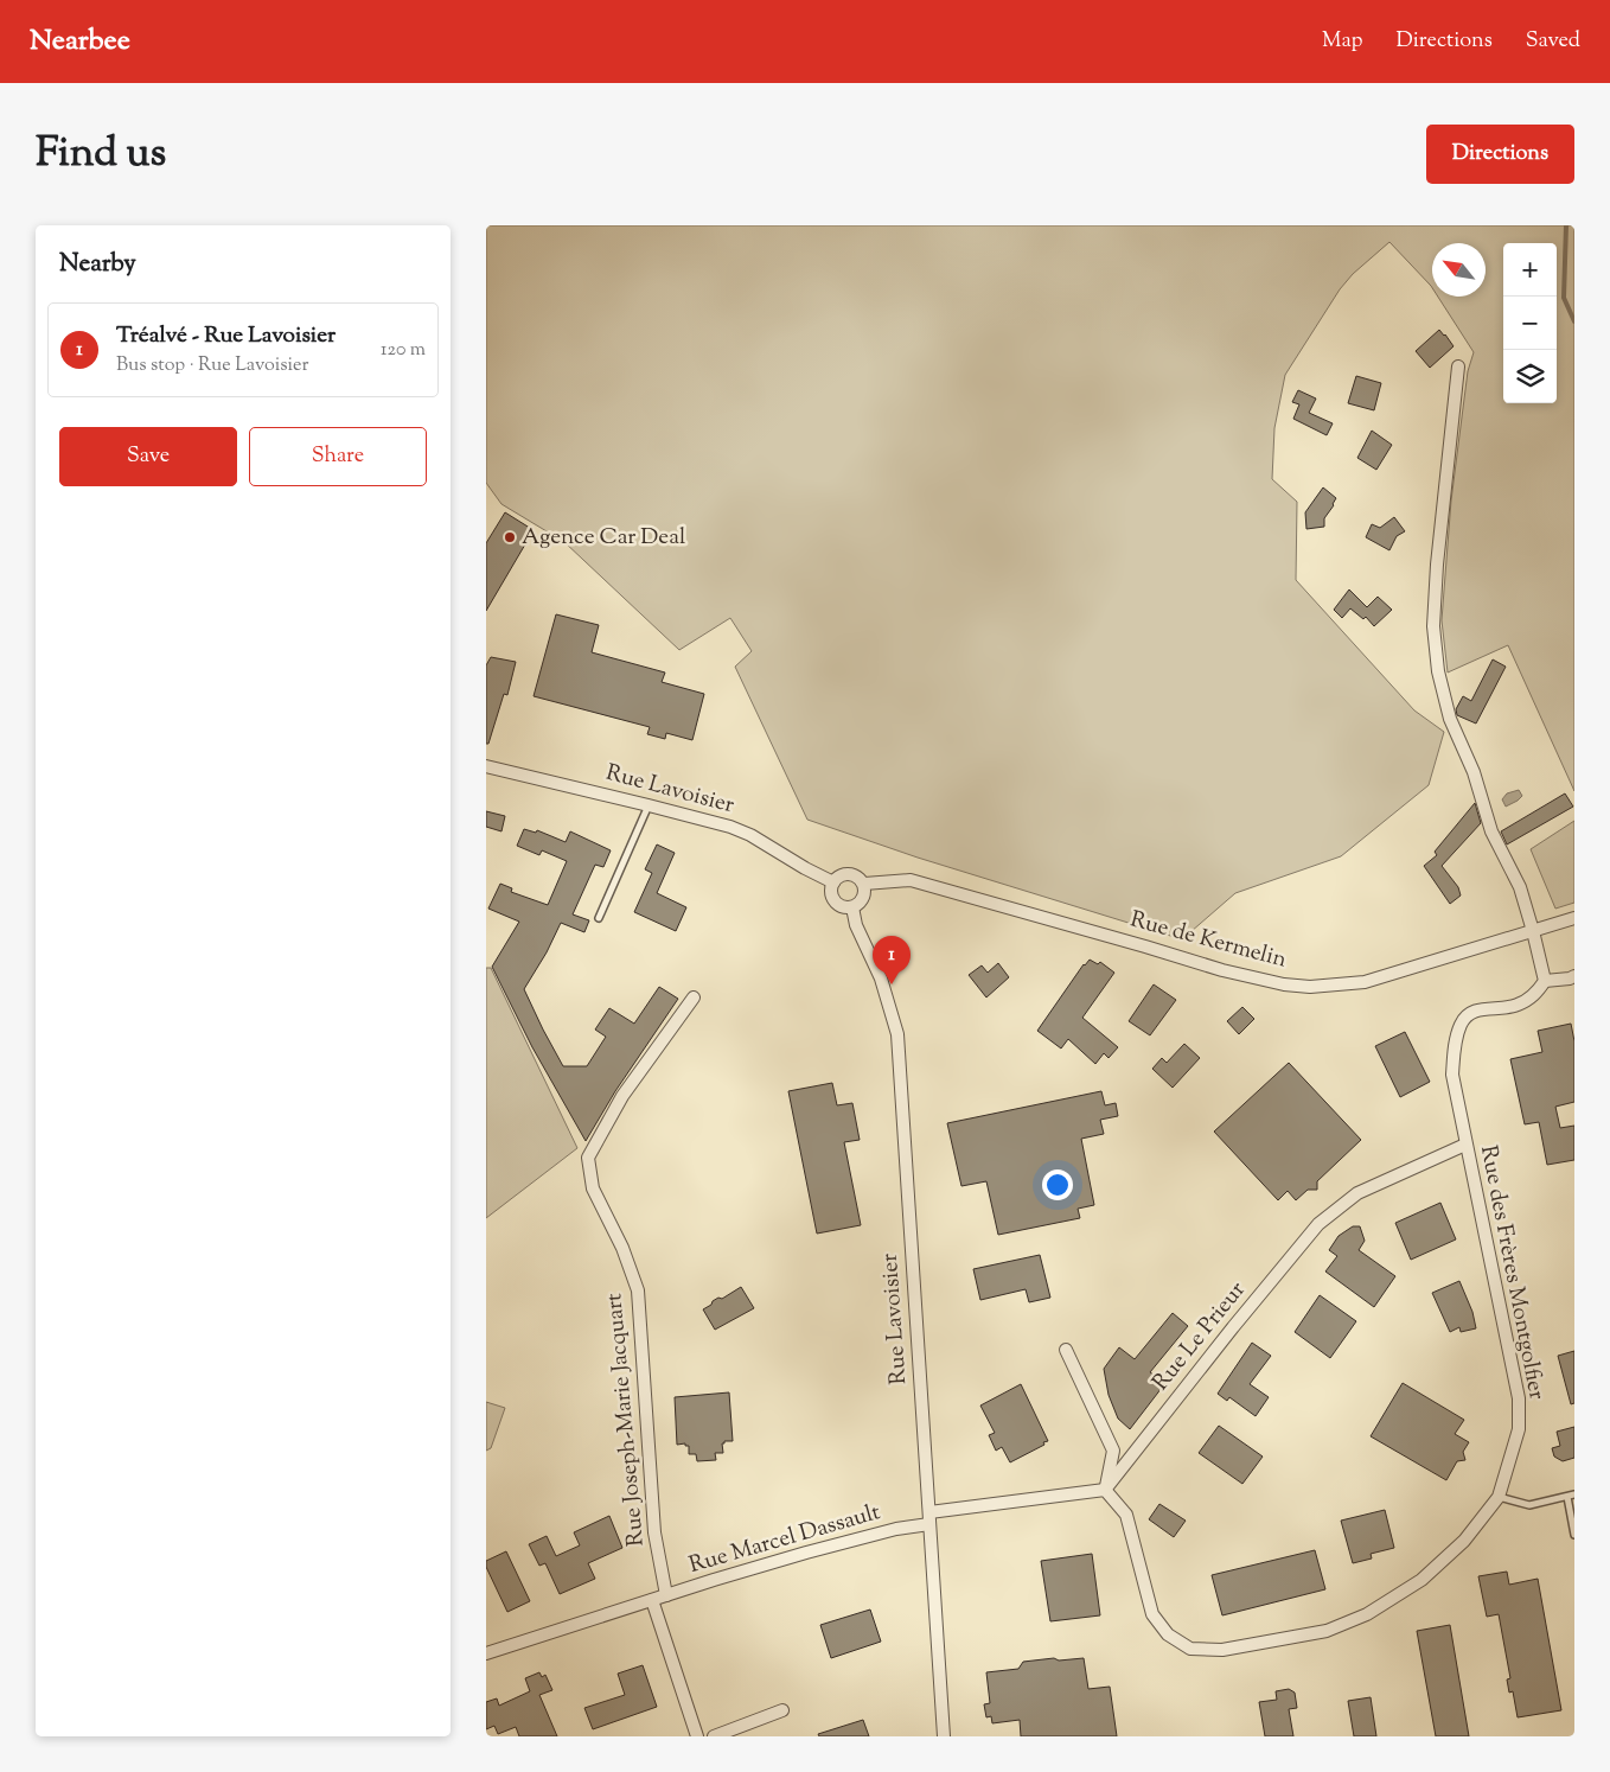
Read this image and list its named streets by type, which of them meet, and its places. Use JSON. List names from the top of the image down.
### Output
{
  "streets": {
    "street": [
      "Rue Lavoisier",
      "Rue de Kermelin",
      "Rue des Frères Montgolfier",
      "Rue Le Prieur",
      "Rue Joseph-Marie Jacquart",
      "Rue Marcel Dassault"
    ]
  },
  "crossings": [
    ["Rue Lavoisier", "Rue de Kermelin"],
    ["Rue Lavoisier", "Rue Marcel Dassault"],
    ["Rue des Frères Montgolfier", "Rue Le Prieur"],
    ["Rue Joseph-Marie Jacquart", "Rue Marcel Dassault"]
  ],
  "places": ["Agence Car Deal"],
  "north": "top left",
  "page": {
    "header": "Nearbee",
    "nav": ["Map", "Directions", "Saved"],
    "title": "Find us",
    "buttons": [
      "Directions",
      ["Save", "Share"]
    ],
    "heading": "Nearby",
    "map_buttons": ["+", "−"],
    "list": [
      {
        "mark": "1",
        "name": "Tréalvé - Rue Lavoisier",
        "note": "Bus stop · Rue Lavoisier",
        "value": "120 m"
      }
    ],
    "pins": "1"
  }
}
